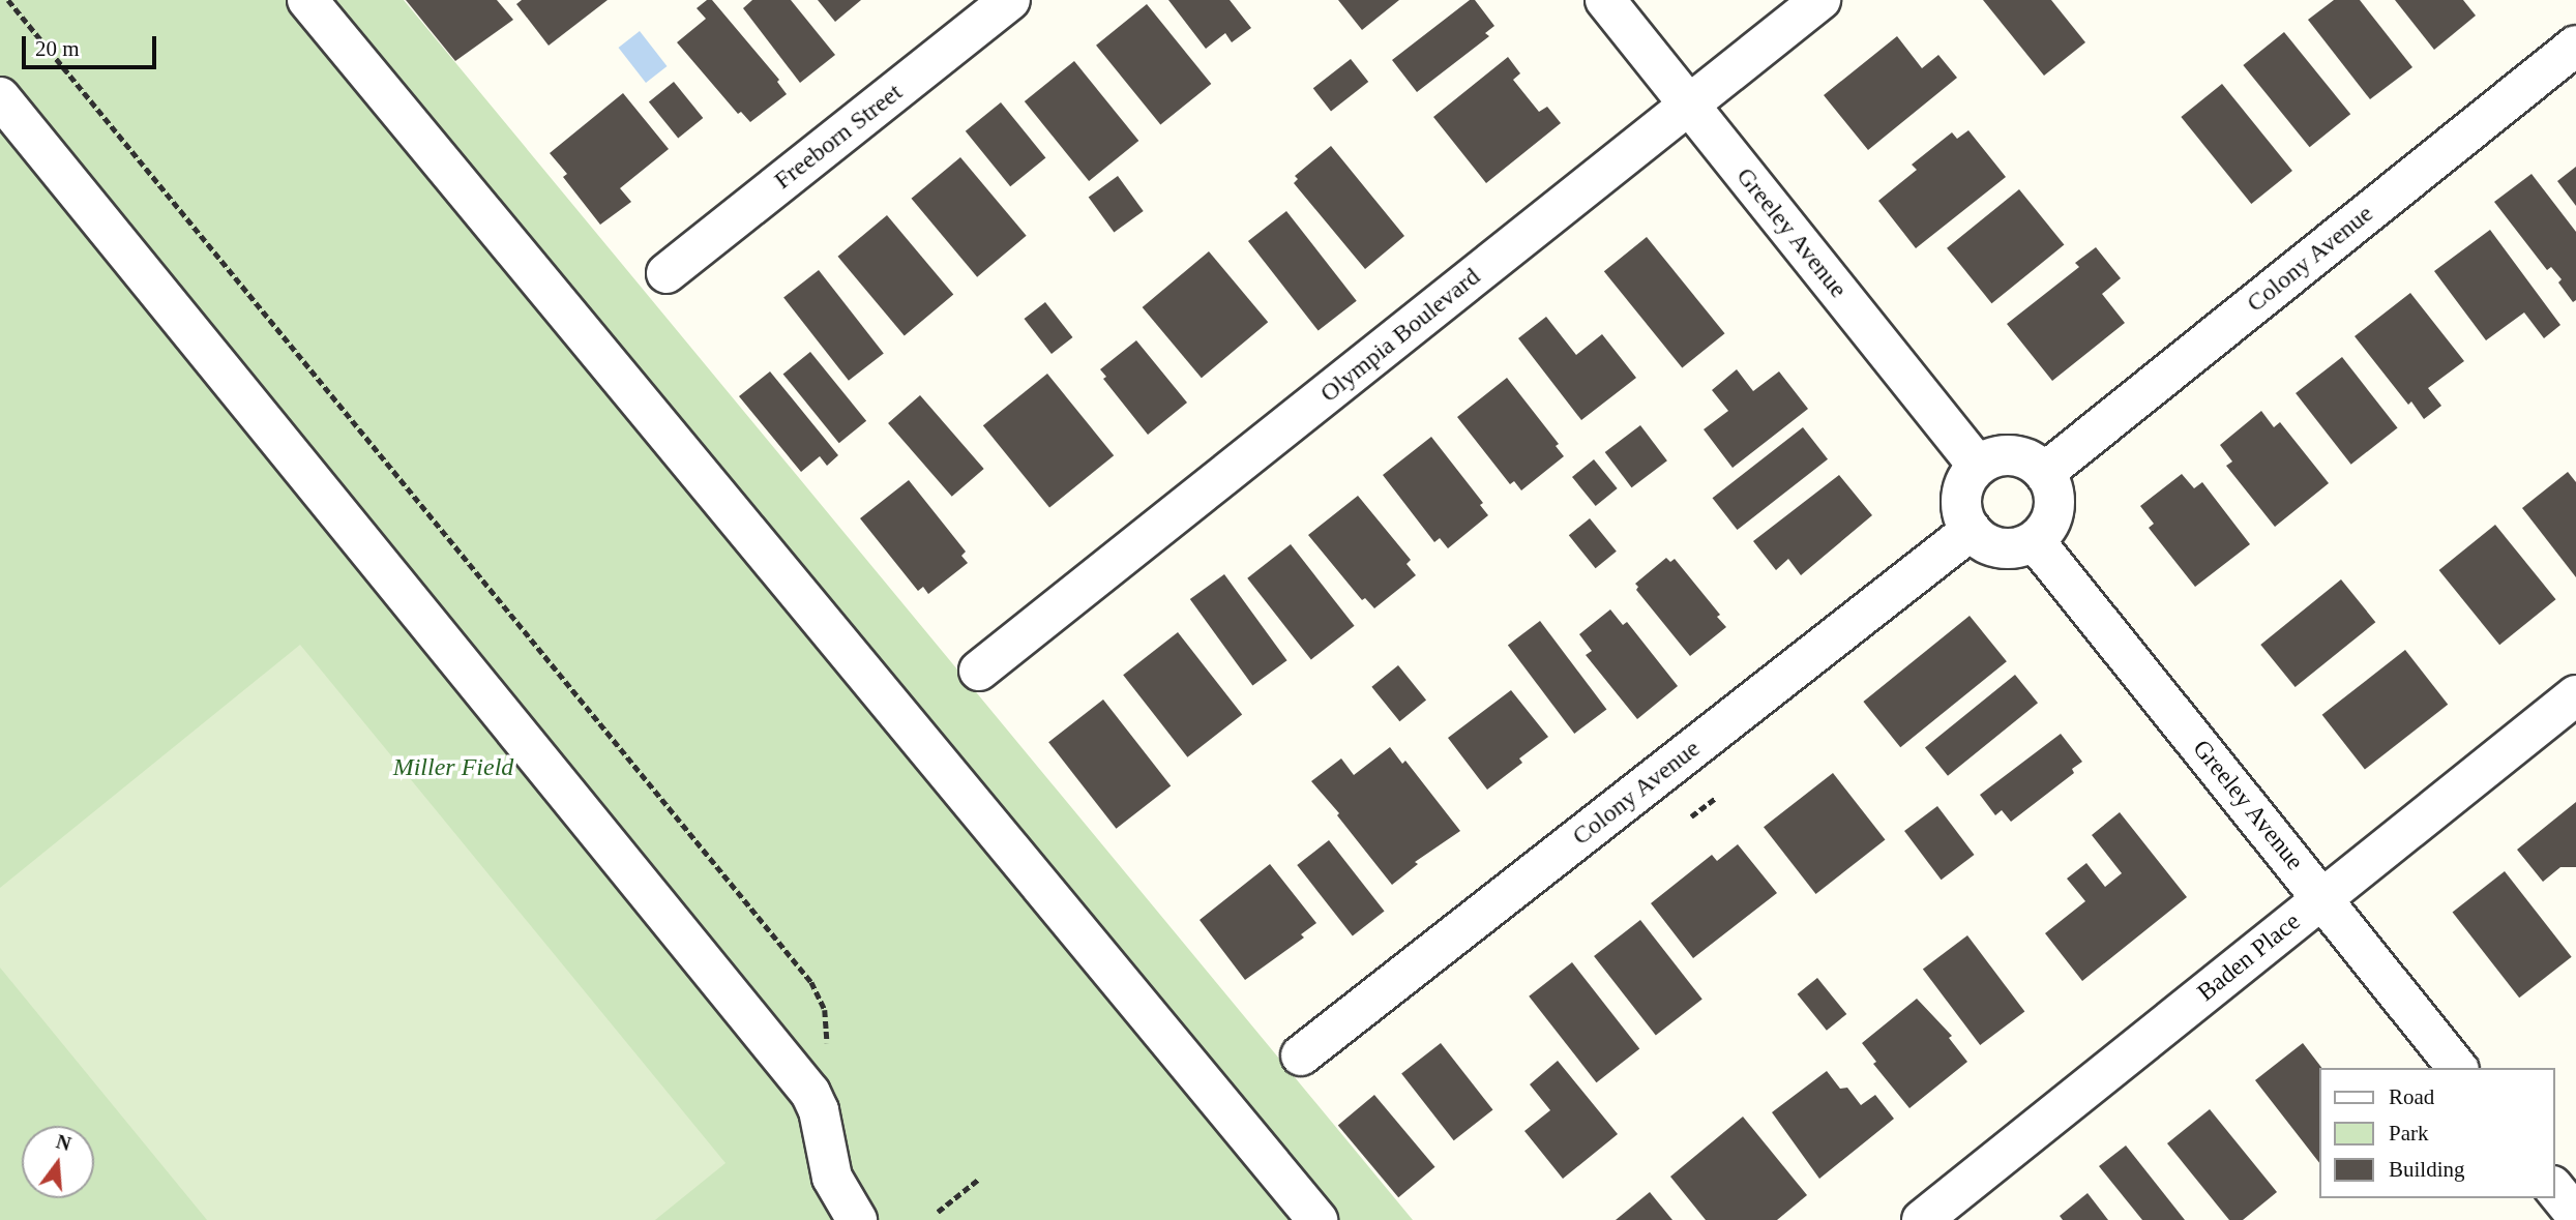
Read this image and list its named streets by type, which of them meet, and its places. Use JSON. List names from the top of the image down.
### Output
{
  "streets": {
    "street": [
      "Freeborn Street",
      "Greeley Avenue",
      "Colony Avenue",
      "Olympia Boulevard",
      "Baden Place"
    ]
  },
  "crossings": [
    ["Greeley Avenue", "Colony Avenue"],
    ["Greeley Avenue", "Olympia Boulevard"],
    ["Greeley Avenue", "Baden Place"]
  ],
  "parks": ["Miller Field"],
  "legend": ["Road", "Park", "Building"],
  "scale_bar": "20 m",
  "north": "top"
}
